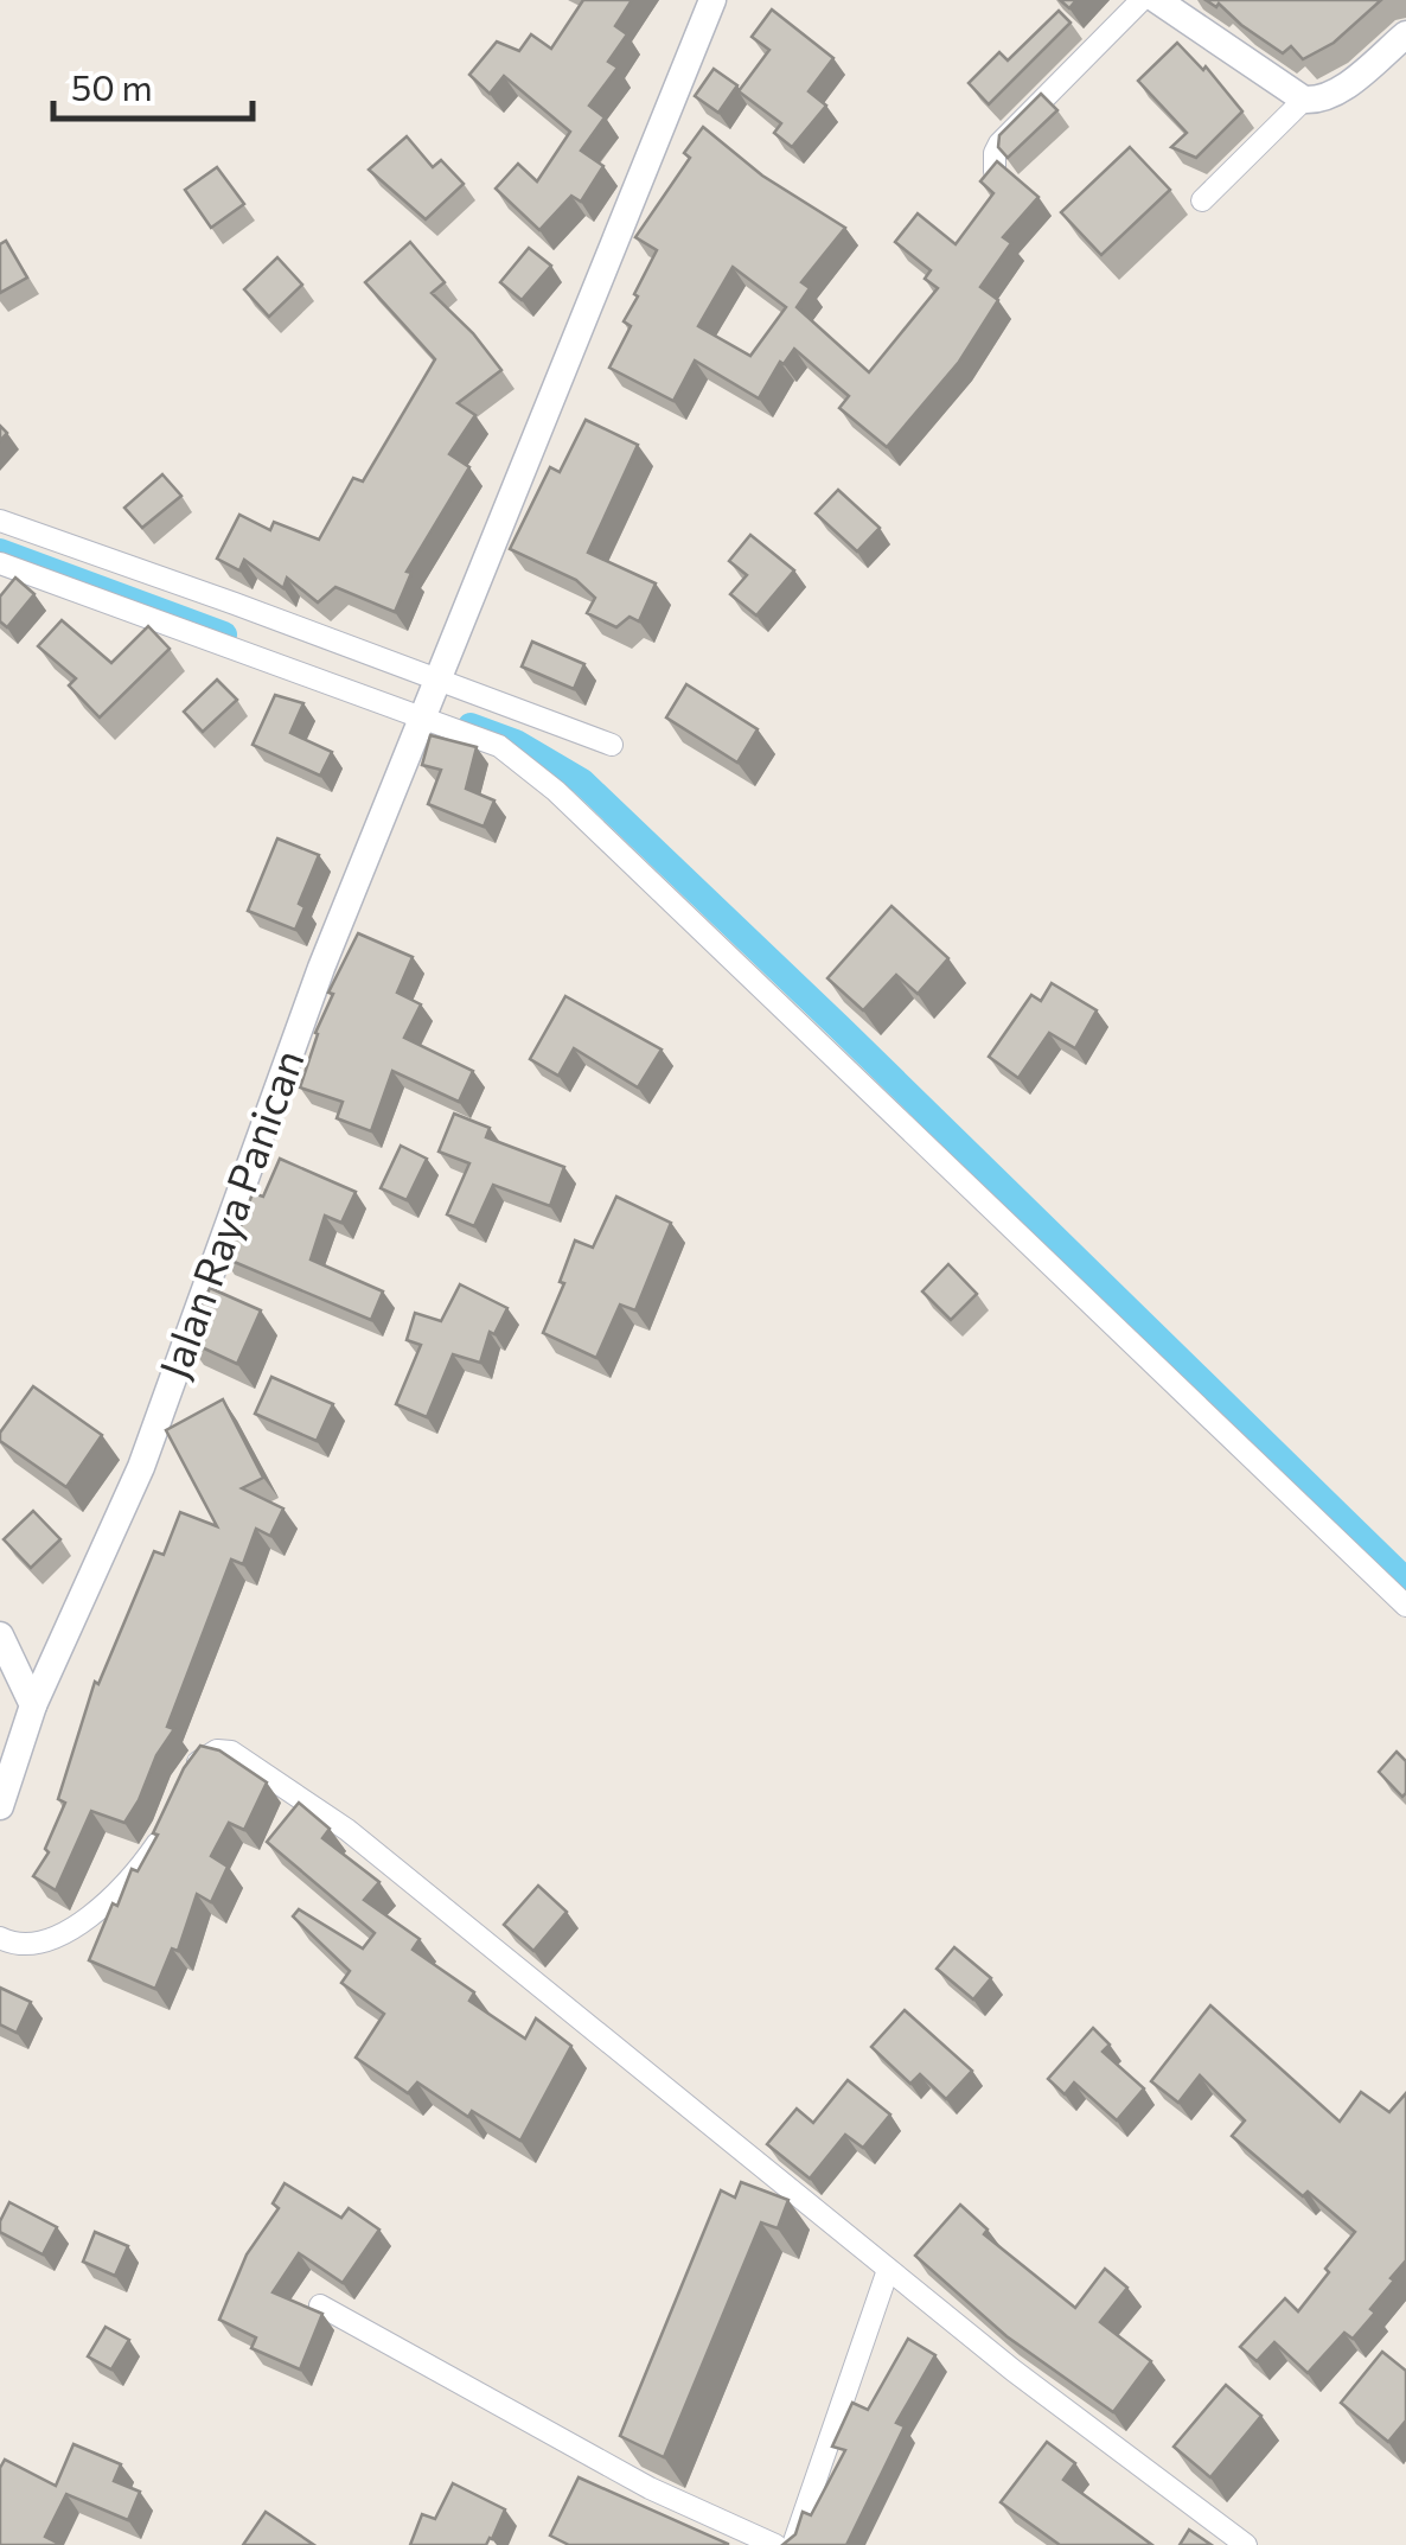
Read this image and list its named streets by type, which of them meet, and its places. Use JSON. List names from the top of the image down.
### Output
{
  "streets": {
    "street": ["Jalan Raya Panican"]
  },
  "scale_bar": "50 m"
}
